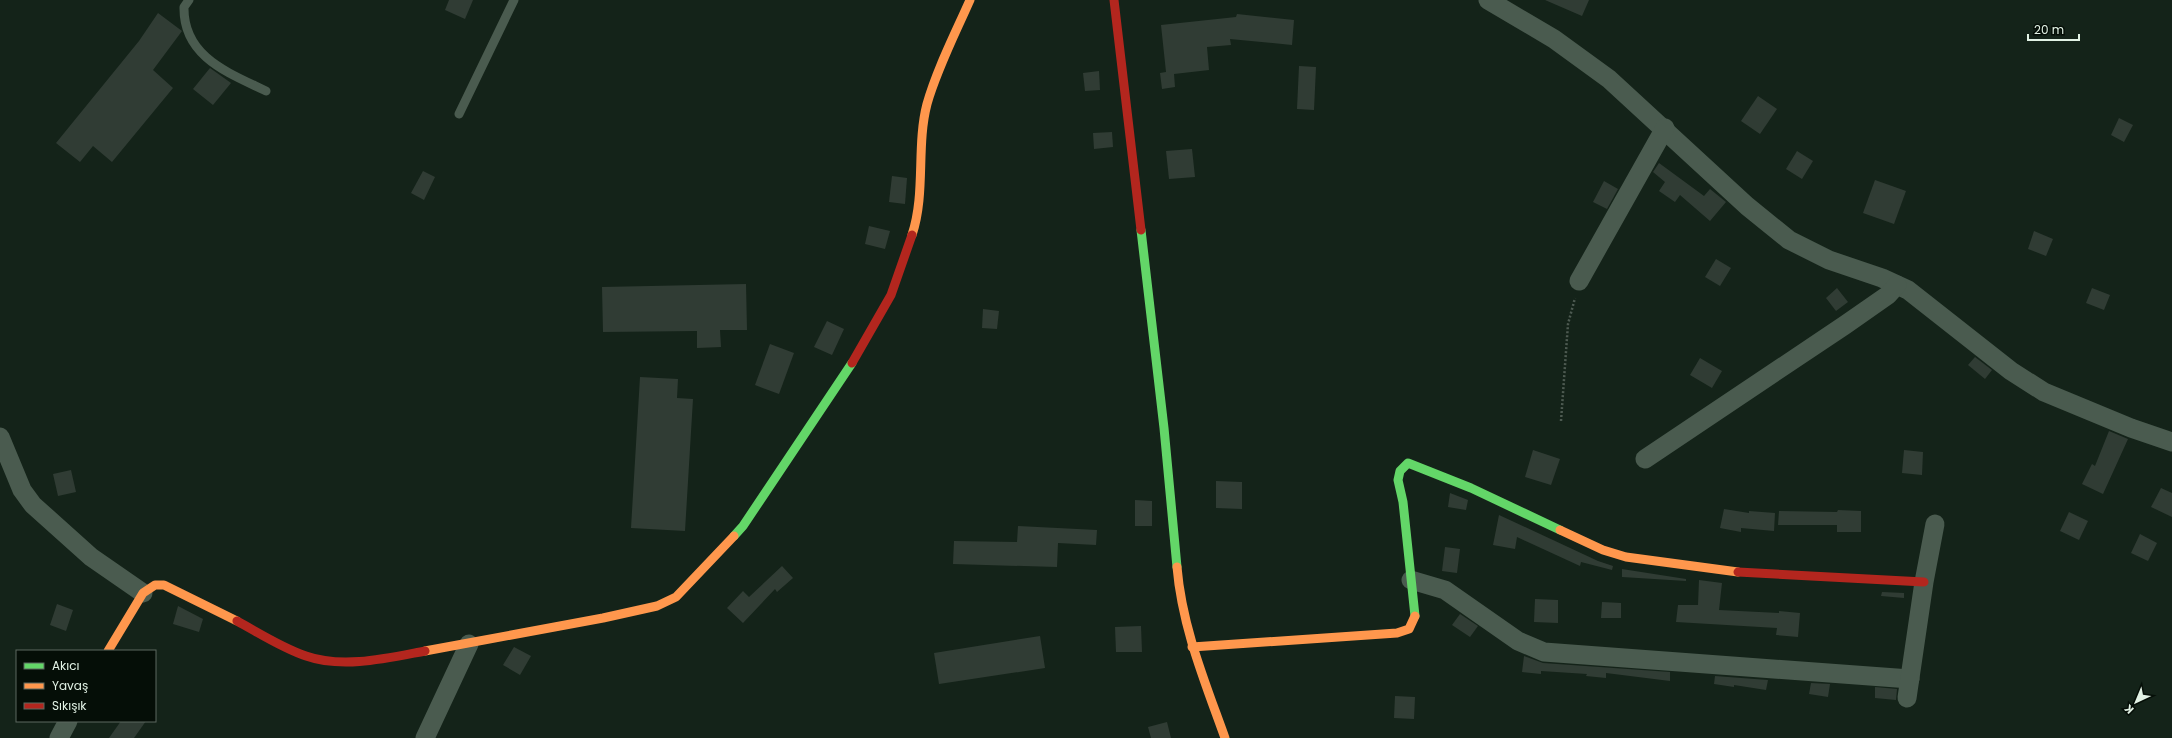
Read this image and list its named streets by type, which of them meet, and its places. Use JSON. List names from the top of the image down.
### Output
{
  "legend": ["Akıcı", "Yavaş", "Sıkışık"],
  "scale_bar": "20 m",
  "north": "bottom left"
}
